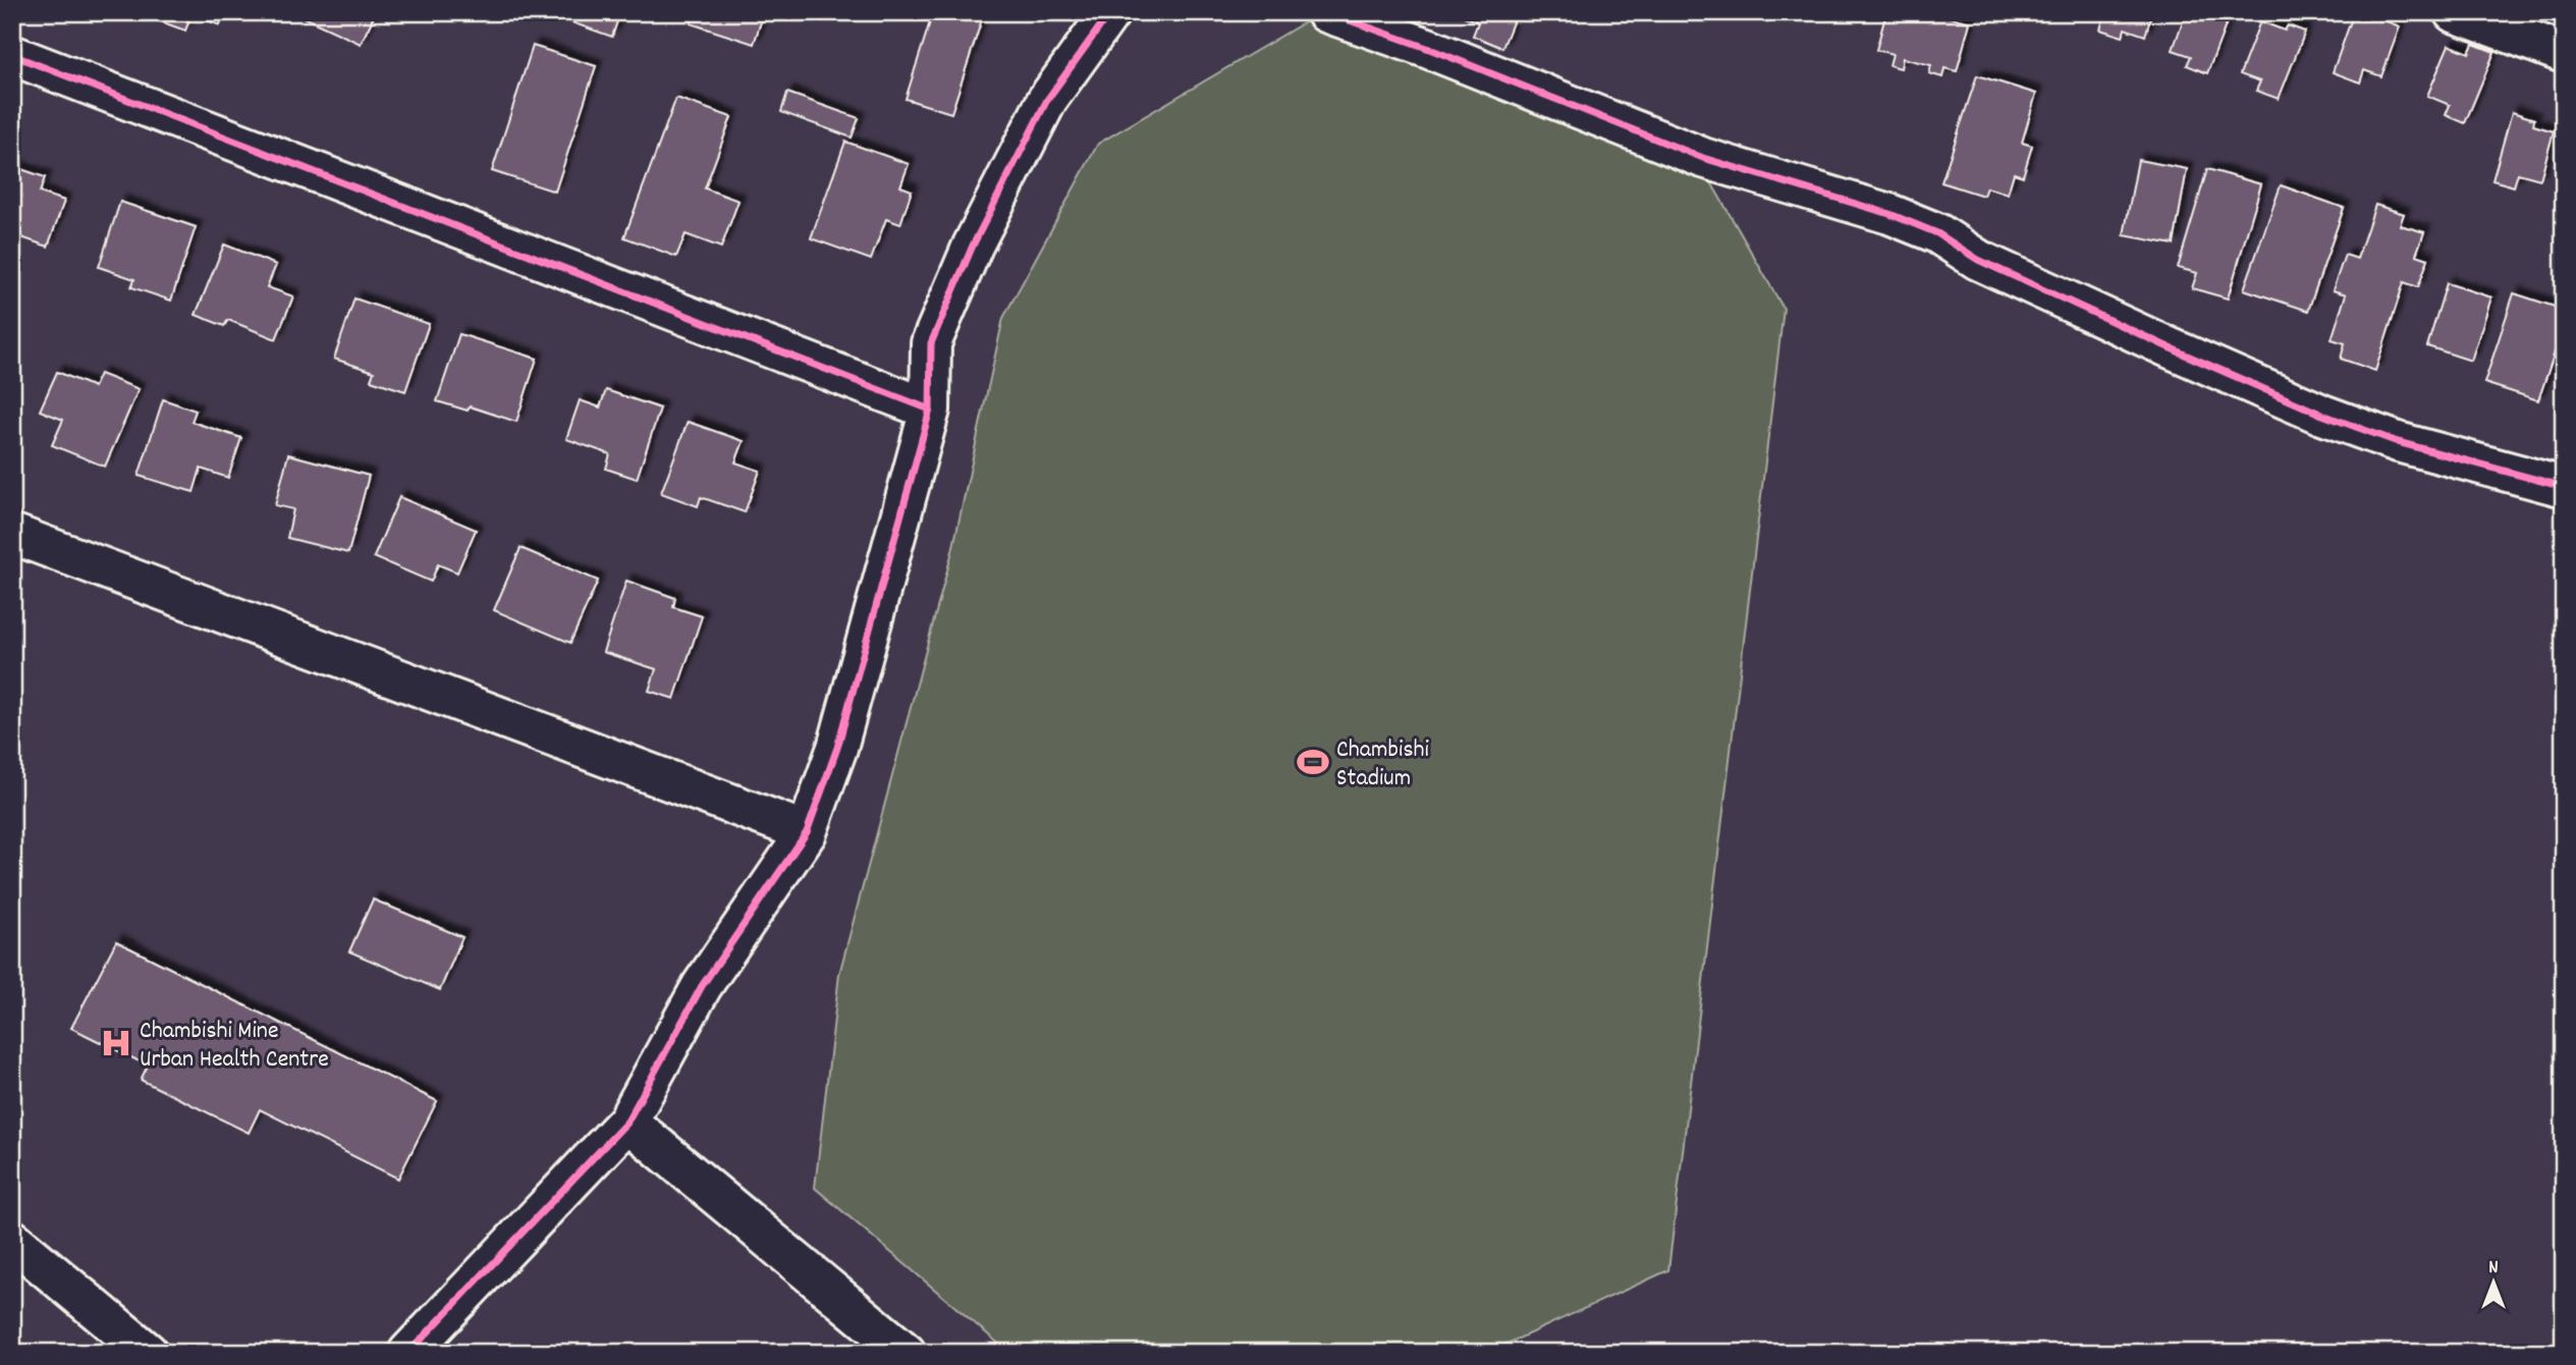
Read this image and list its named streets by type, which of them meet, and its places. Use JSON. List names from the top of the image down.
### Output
{
  "places": {
    "sports": ["Chambishi Stadium"],
    "hospital": ["Chambishi Mine Urban Health Centre"]
  },
  "north": "top"
}
